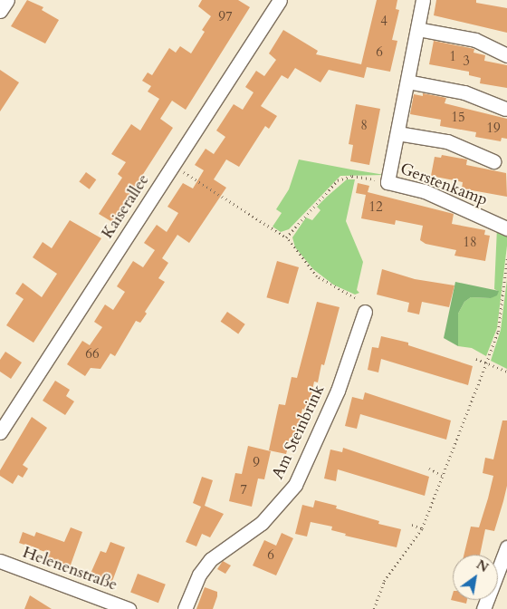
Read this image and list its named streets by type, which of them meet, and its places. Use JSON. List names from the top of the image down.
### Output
{
  "streets": {
    "street": [
      "Gerstenkamp",
      "Kaiserallee",
      "Am Steinbrink",
      "Helenenstraße"
    ]
  },
  "house_numbers": [
    "97",
    "4",
    "6",
    "1",
    "3",
    "15",
    "8",
    "19",
    "12",
    "18",
    "66",
    "9",
    "7",
    "6"
  ],
  "north": "top right"
}
